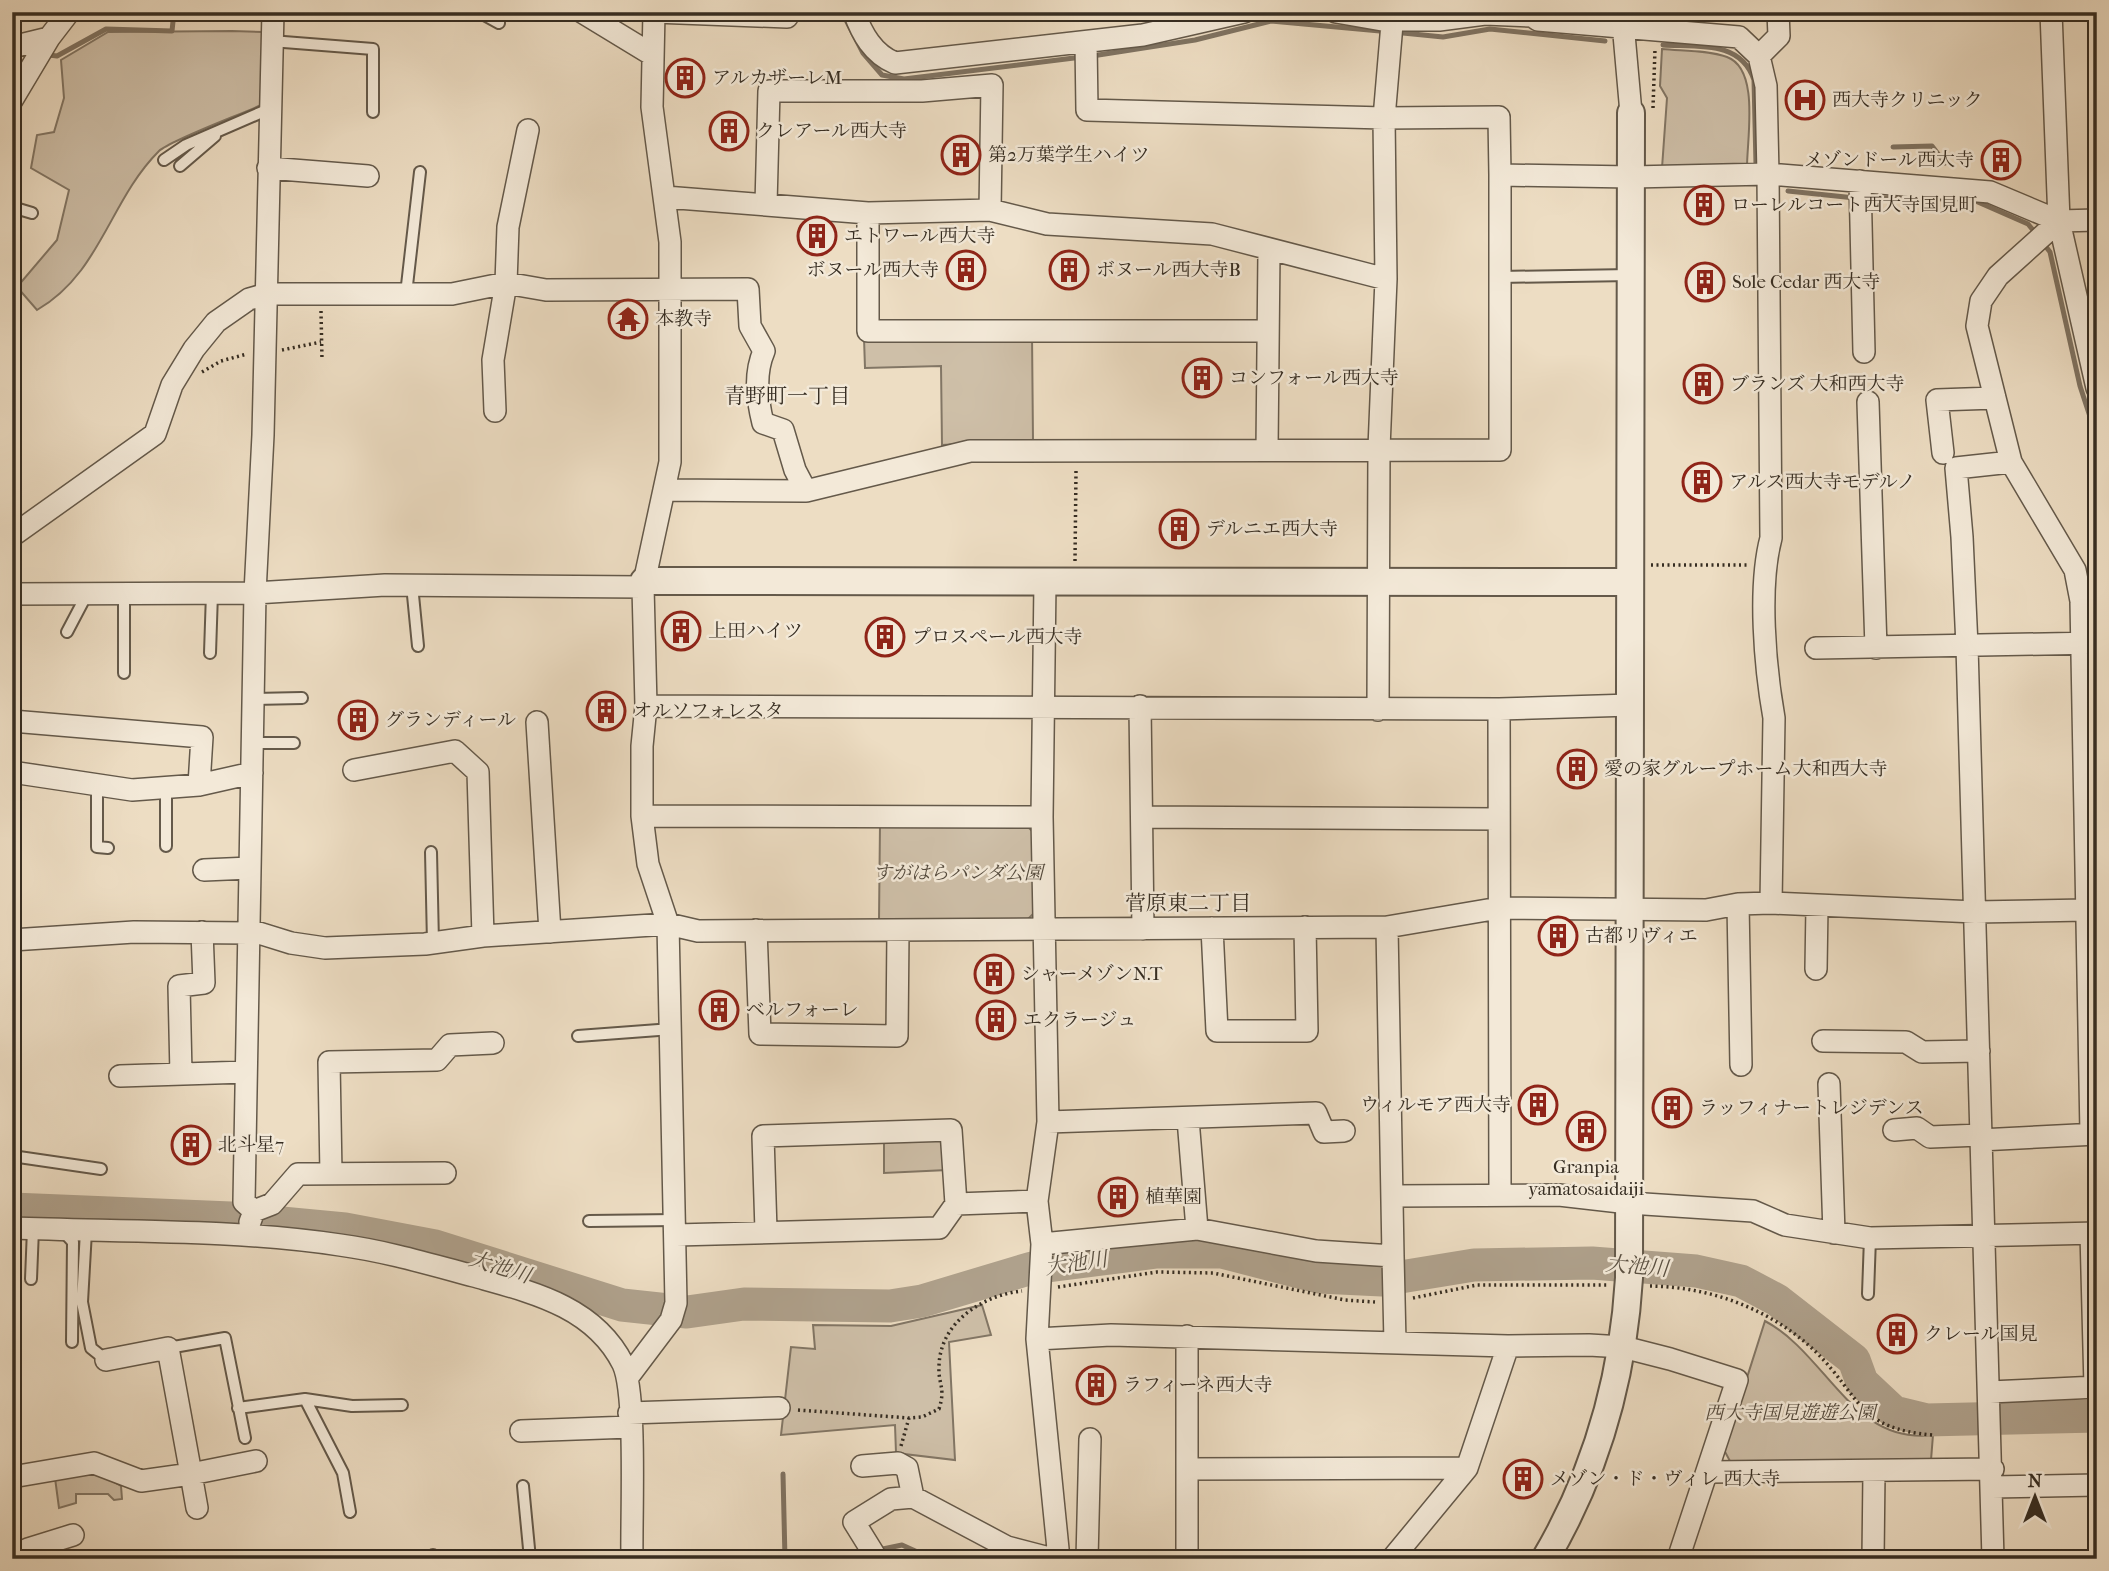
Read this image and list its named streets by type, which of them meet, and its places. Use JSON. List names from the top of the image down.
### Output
{
  "districts": ["青野町一丁目", "菅原東二丁目"],
  "water": ["大池川"],
  "parks": ["すがはらパンダ公園", "西大寺国見遊遊公園"],
  "places": {
    "building": [
      "アルカザーレM",
      "クレアール西大寺",
      "第2万葉学生ハイツ",
      "メゾンドール西大寺",
      "ローレルコート西大寺国見町",
      "エトワール西大寺",
      "ボヌール西大寺",
      "ボヌール西大寺B",
      "Sole Cedar 西大寺",
      "コンフォール西大寺",
      "ブランズ 大和西大寺",
      "アルス西大寺モデルノ",
      "デルニエ西大寺",
      "上田ハイツ",
      "プロスペール西大寺",
      "オルソフォレスタ",
      "グランディール",
      "愛の家グループホーム大和西大寺",
      "古都リヴィエ",
      "シャーメゾンN.T",
      "ベルフォーレ",
      "エクラージュ",
      "ウィルモア西大寺",
      "ラッフィナートレジデンス",
      "Granpia yamatosaidaiji",
      "北斗星7",
      "植華園",
      "クレール国見",
      "ラフィーネ西大寺",
      "メゾン・ド・ヴィレ 西大寺"
    ],
    "hospital": ["西大寺クリニック"],
    "temple": ["本教寺"]
  },
  "north": "top"
}
